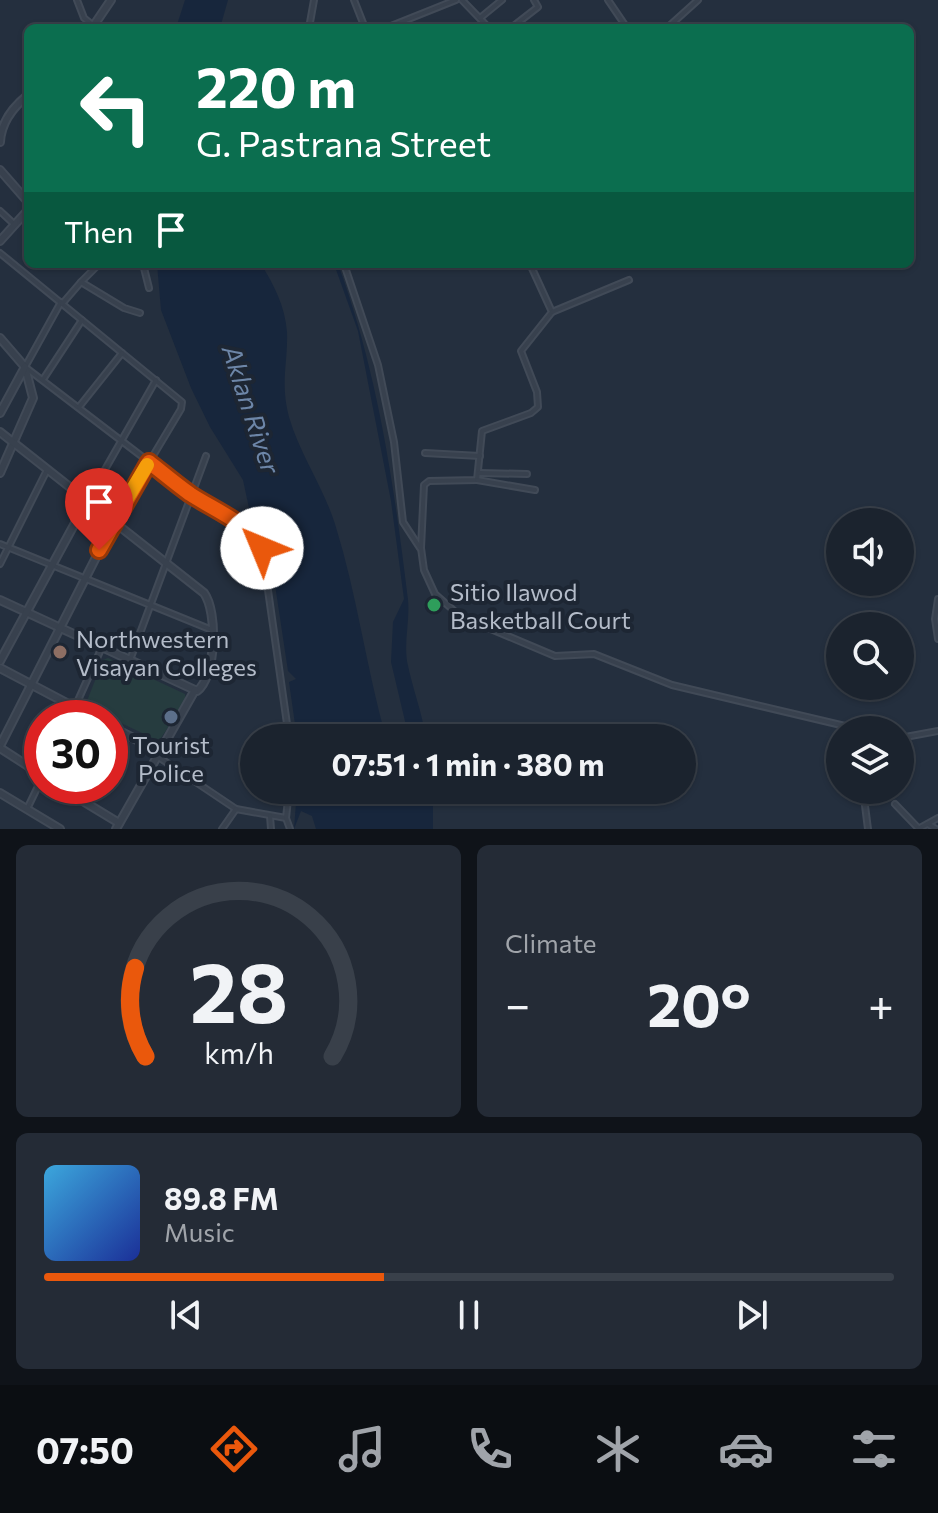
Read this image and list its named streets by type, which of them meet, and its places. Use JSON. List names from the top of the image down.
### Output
{
  "water": ["Aklan River"],
  "places": ["Sitio Ilawod Basketball Court", "Northwestern Visayan Colleges", "Tourist Police"],
  "page": {
    "turn": ["220 m", "G. Pastrana Street"],
    "then": "Then",
    "limit": "30",
    "trip": "07:51 · 1 min · 380 m",
    "tile": "Climate",
    "heat": ["−", "20°", "+"],
    "song": ["89.8 FM", "Music"],
    "tabs": "07:50",
    "gauge": ["28", "km/h"]
  }
}
